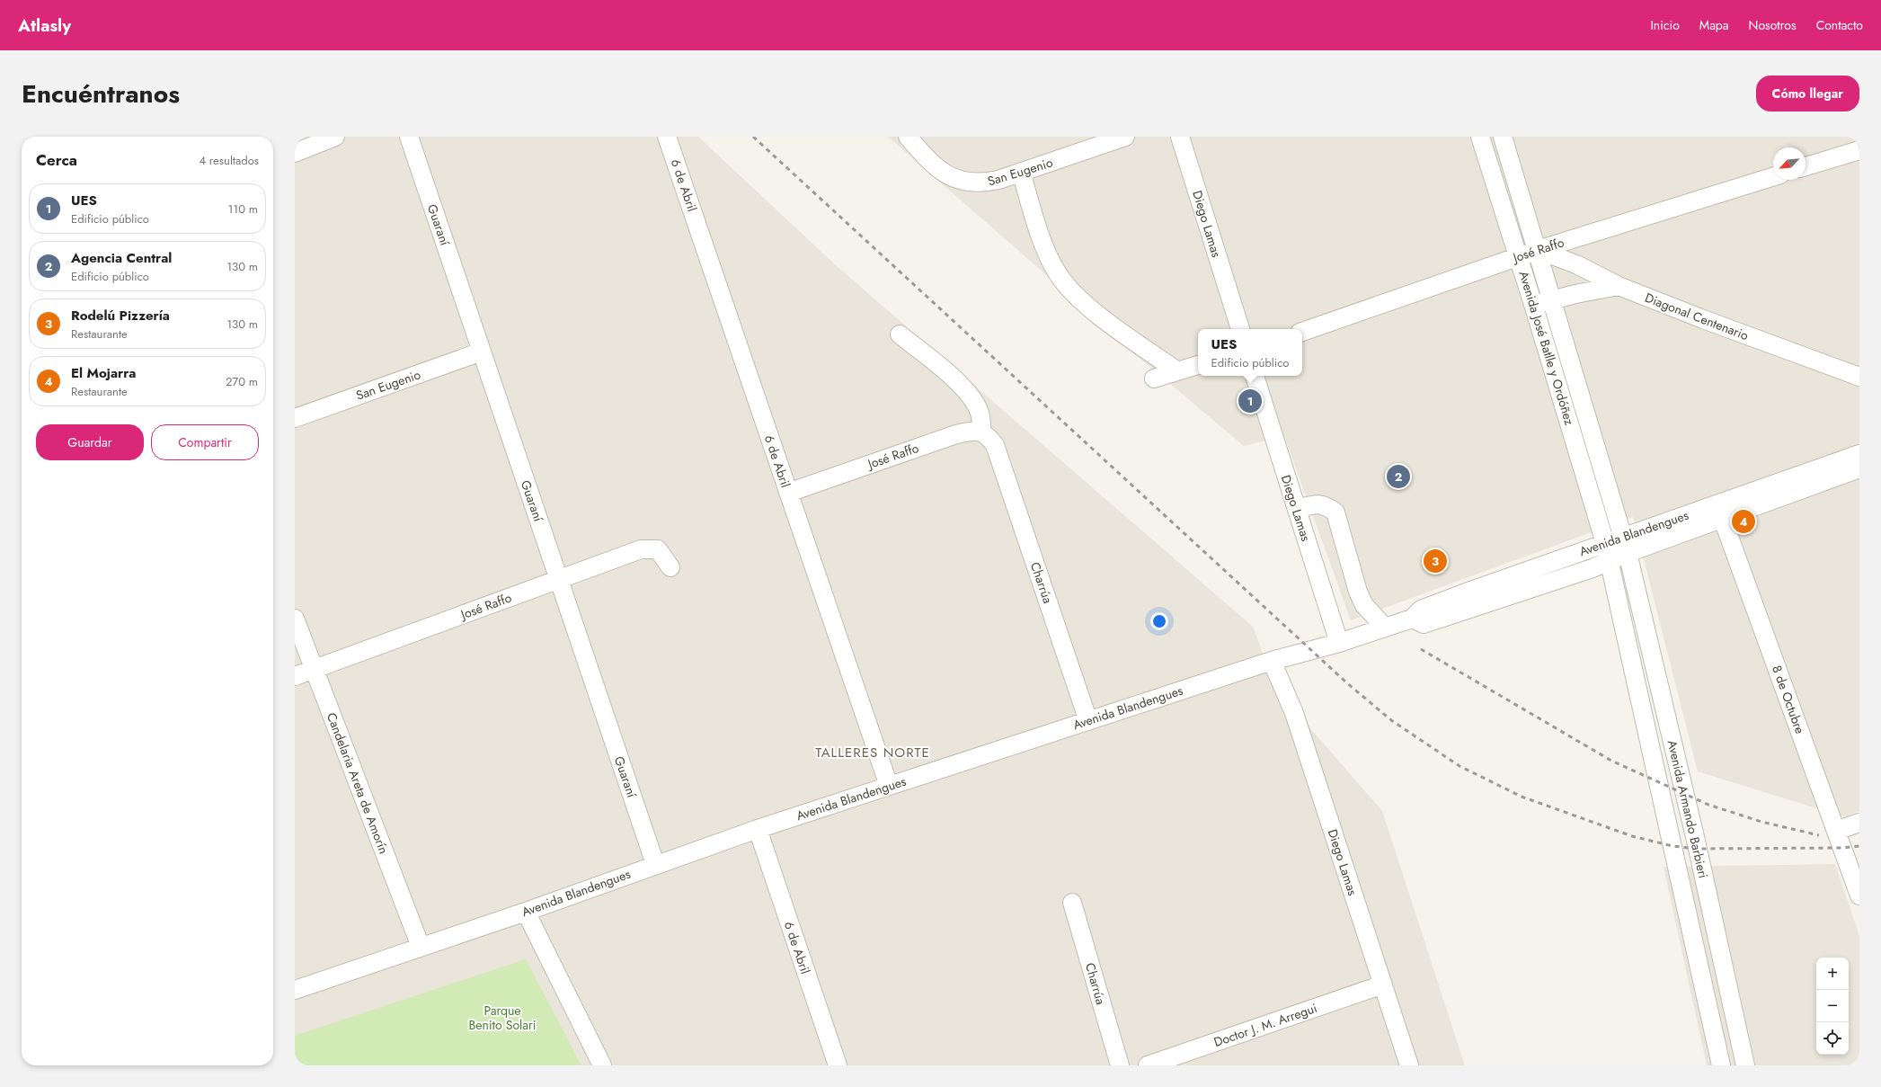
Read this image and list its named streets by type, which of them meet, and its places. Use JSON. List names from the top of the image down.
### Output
{
  "streets": {
    "street": [
      "San Eugenio",
      "6 de Abril",
      "Diego Lamas",
      "Guaraní",
      "José Raffo",
      "Diagonal Centenario",
      "Avenida José Batlle y Ordóñez",
      "Avenida Blandengues",
      "Charrúa",
      "8 de Octubre",
      "Candelaria Areta de Amorín",
      "Avenida Armando Barbieri",
      "Doctor J. M. Arregui"
    ]
  },
  "crossings": [
    ["San Eugenio", "Guaraní"],
    ["6 de Abril", "José Raffo"],
    ["6 de Abril", "Avenida Blandengues"],
    ["Diego Lamas", "Avenida Blandengues"],
    ["Diego Lamas", "Doctor J. M. Arregui"],
    ["Guaraní", "José Raffo"],
    ["Guaraní", "Avenida Blandengues"],
    ["José Raffo", "Diagonal Centenario"],
    ["José Raffo", "Avenida José Batlle y Ordóñez"],
    ["José Raffo", "Charrúa"],
    ["José Raffo", "Candelaria Areta de Amorín"],
    ["Diagonal Centenario", "Avenida José Batlle y Ordóñez"],
    ["Avenida José Batlle y Ordóñez", "Avenida Blandengues"],
    ["Avenida José Batlle y Ordóñez", "Avenida Armando Barbieri"],
    ["Avenida Blandengues", "Charrúa"],
    ["Avenida Blandengues", "8 de Octubre"],
    ["Avenida Blandengues", "Candelaria Areta de Amorín"],
    ["Avenida Blandengues", "Avenida Armando Barbieri"]
  ],
  "districts": ["TALLERES NORTE"],
  "parks": ["Parque Benito Solari"],
  "north": "bottom left",
  "page": {
    "header": "Atlasly",
    "nav": [
      "Inicio",
      "Mapa",
      "Nosotros",
      "Contacto"
    ],
    "title": "Encuéntranos",
    "buttons": [
      "Cómo llegar",
      ["Guardar", "Compartir"]
    ],
    "heading": ["Cerca", "4 resultados"],
    "list": [
      {
        "mark": "1",
        "name": "UES",
        "note": "Edificio público",
        "value": "110 m"
      },
      {
        "mark": "2",
        "name": "Agencia Central",
        "note": "Edificio público",
        "value": "130 m"
      },
      {
        "mark": "3",
        "name": "Rodelú Pizzería",
        "note": "Restaurante",
        "value": "130 m"
      },
      {
        "mark": "4",
        "name": "El Mojarra",
        "note": "Restaurante",
        "value": "270 m"
      }
    ],
    "popup": ["UES", "Edificio público"],
    "pins": [
      "1",
      "2",
      "4",
      "3"
    ],
    "map_buttons": ["+", "−"]
  }
}
